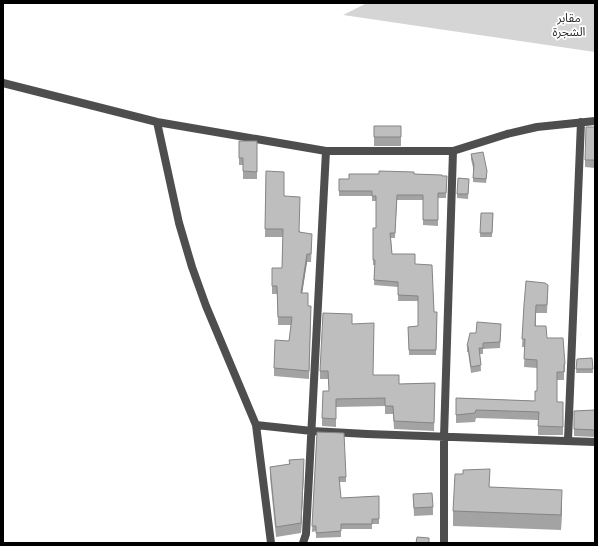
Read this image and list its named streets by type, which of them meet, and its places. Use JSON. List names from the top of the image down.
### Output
{
  "parks": ["مقابر الشجرة"]
}
